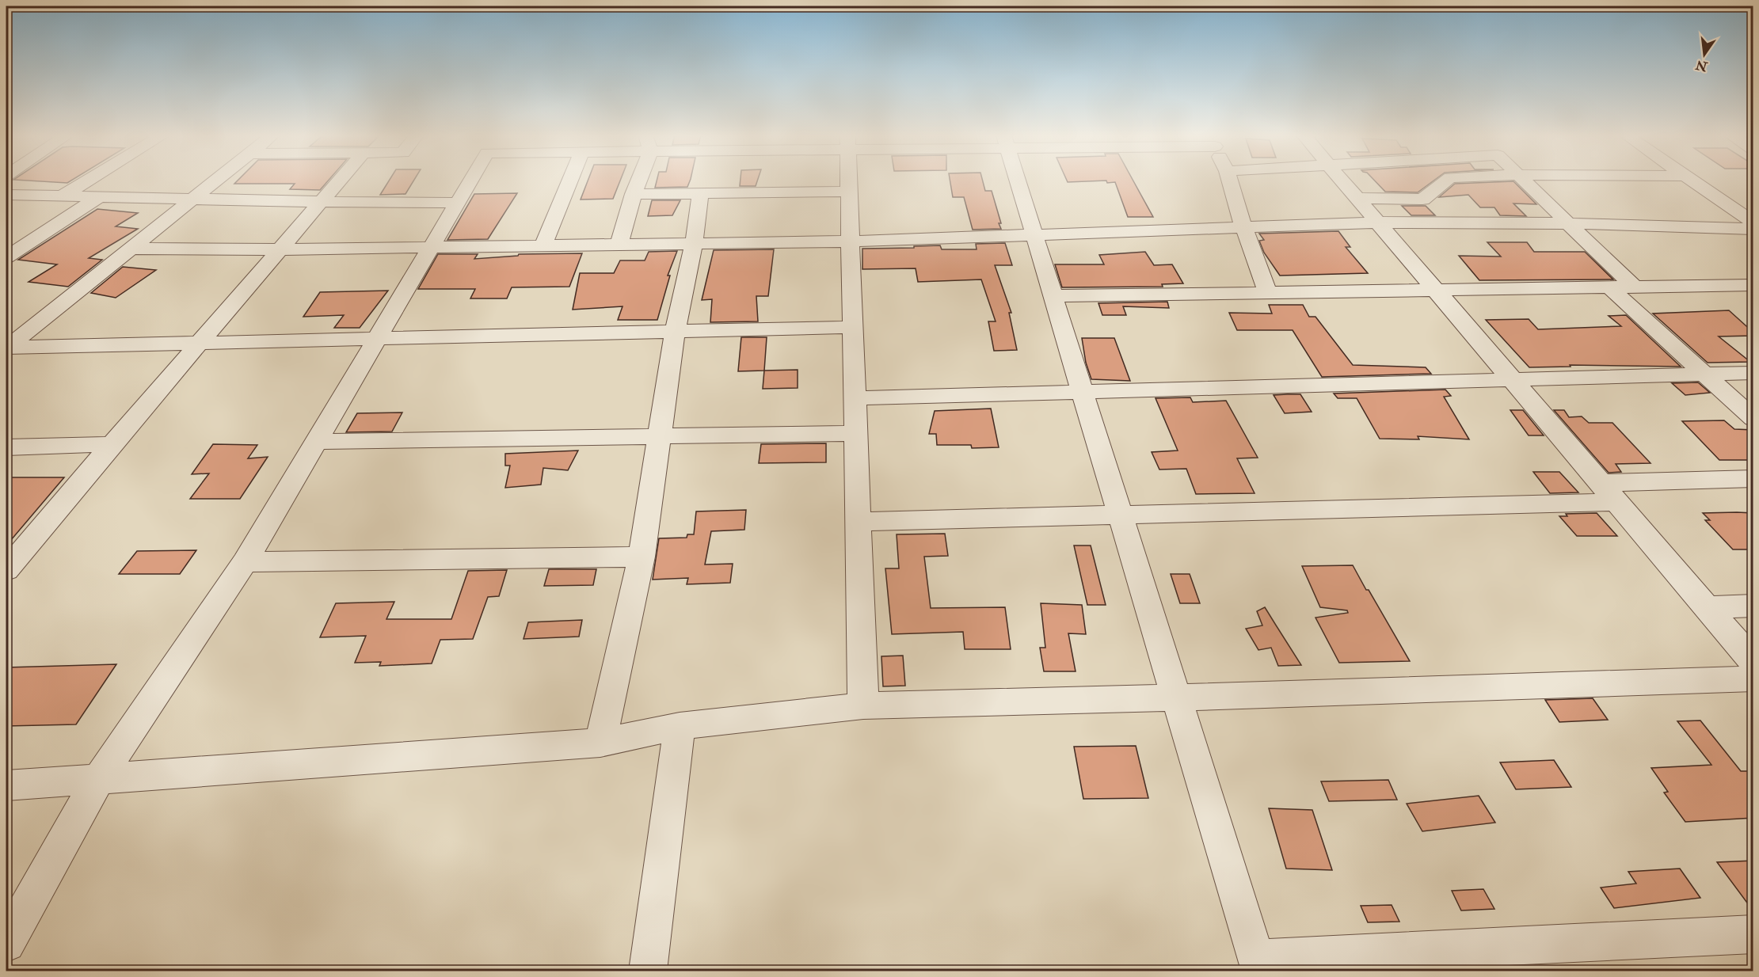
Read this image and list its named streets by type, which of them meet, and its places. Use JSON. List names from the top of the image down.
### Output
{
  "north": "bottom"
}
